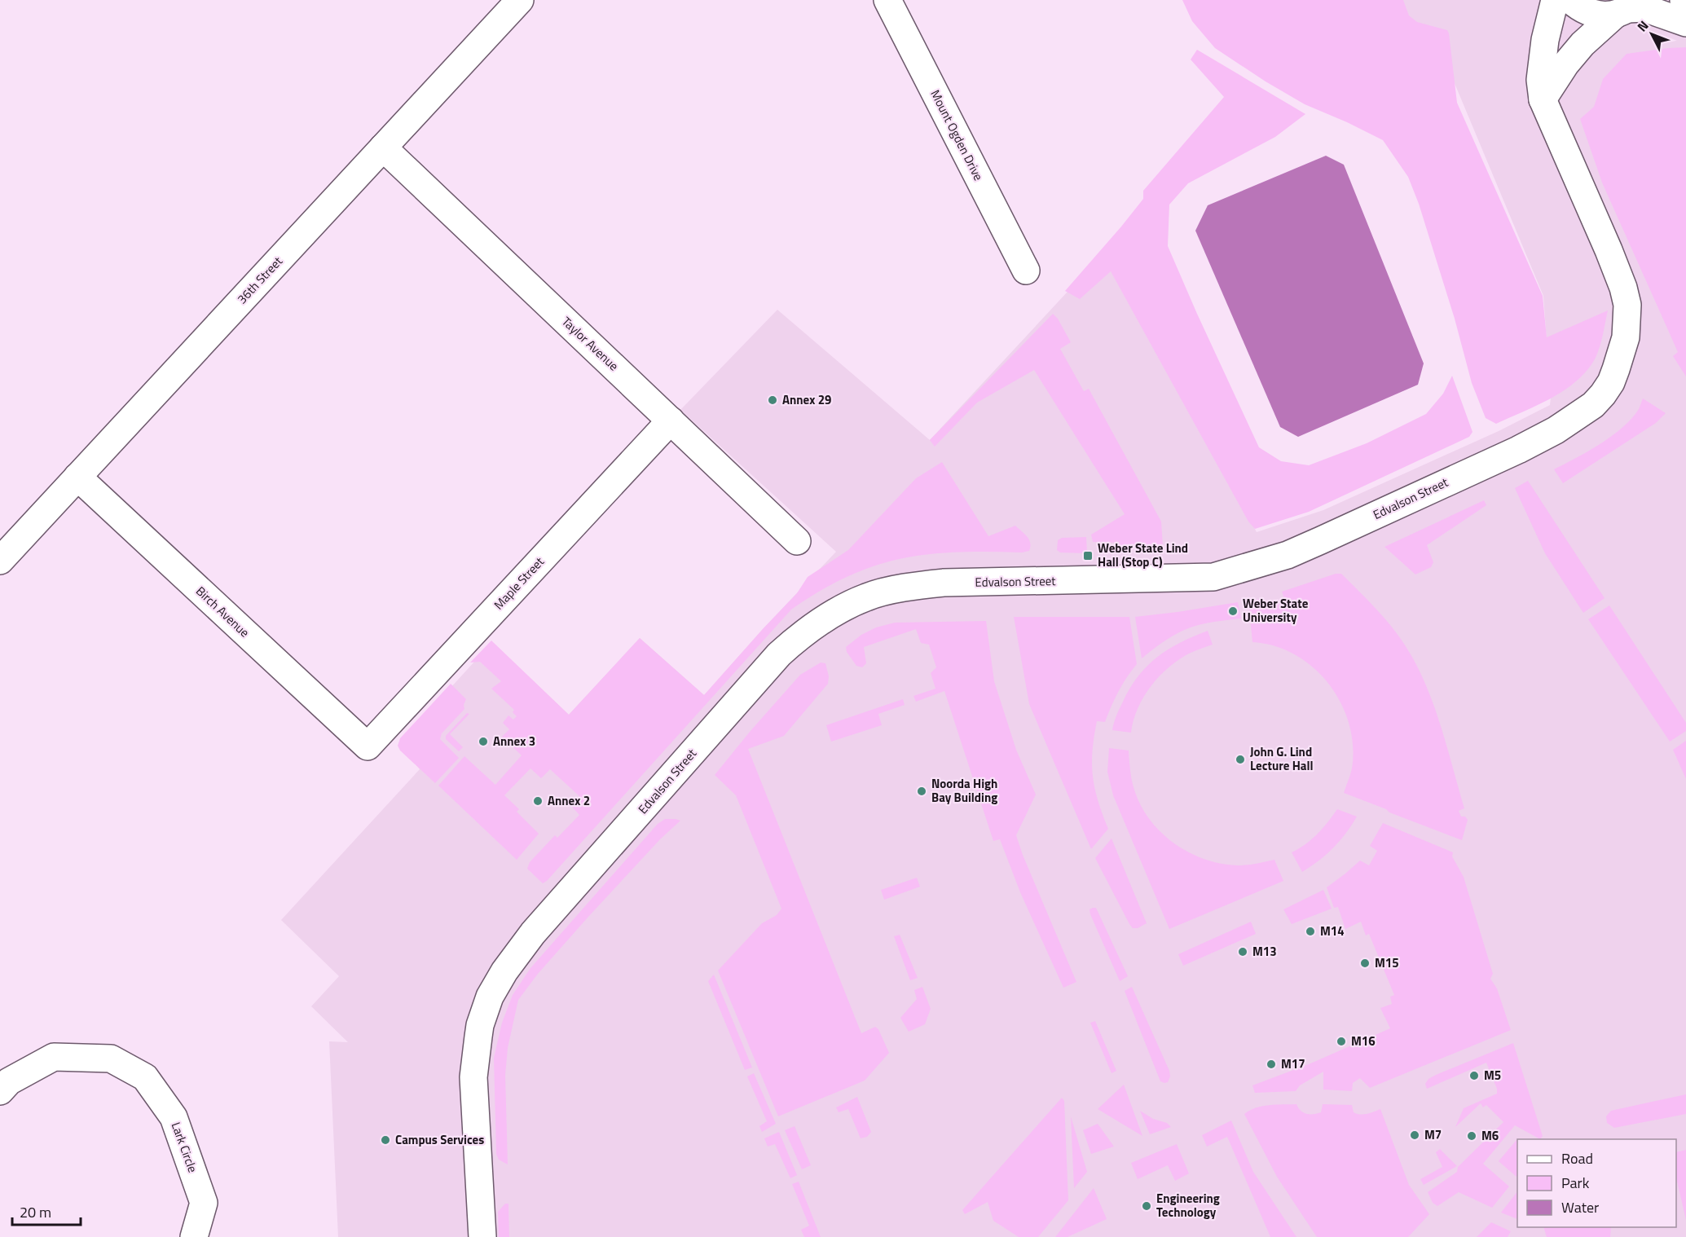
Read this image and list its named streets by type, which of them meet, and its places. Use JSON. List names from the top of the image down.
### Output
{
  "streets": {
    "street": [
      "Mount Ogden Drive",
      "36th Street",
      "Taylor Avenue",
      "Edvalson Street",
      "Maple Street",
      "Birch Avenue",
      "Lark Circle"
    ]
  },
  "crossings": [
    ["36th Street", "Taylor Avenue"],
    ["36th Street", "Birch Avenue"],
    ["Taylor Avenue", "Maple Street"],
    ["Maple Street", "Birch Avenue"]
  ],
  "places": {
    "other": [
      "Annex 29",
      "Weber State University",
      "Annex 3",
      "John G. Lind Lecture Hall",
      "Noorda High Bay Building",
      "Annex 2",
      "M14",
      "M13",
      "M15",
      "M16",
      "M17",
      "M5",
      "M7",
      "M6",
      "Campus Services",
      "Engineering Technology"
    ],
    "transit": ["Weber State Lind Hall (Stop C)"]
  },
  "legend": ["Road", "Park", "Water"],
  "scale_bar": "20 m",
  "north": "top left"
}
